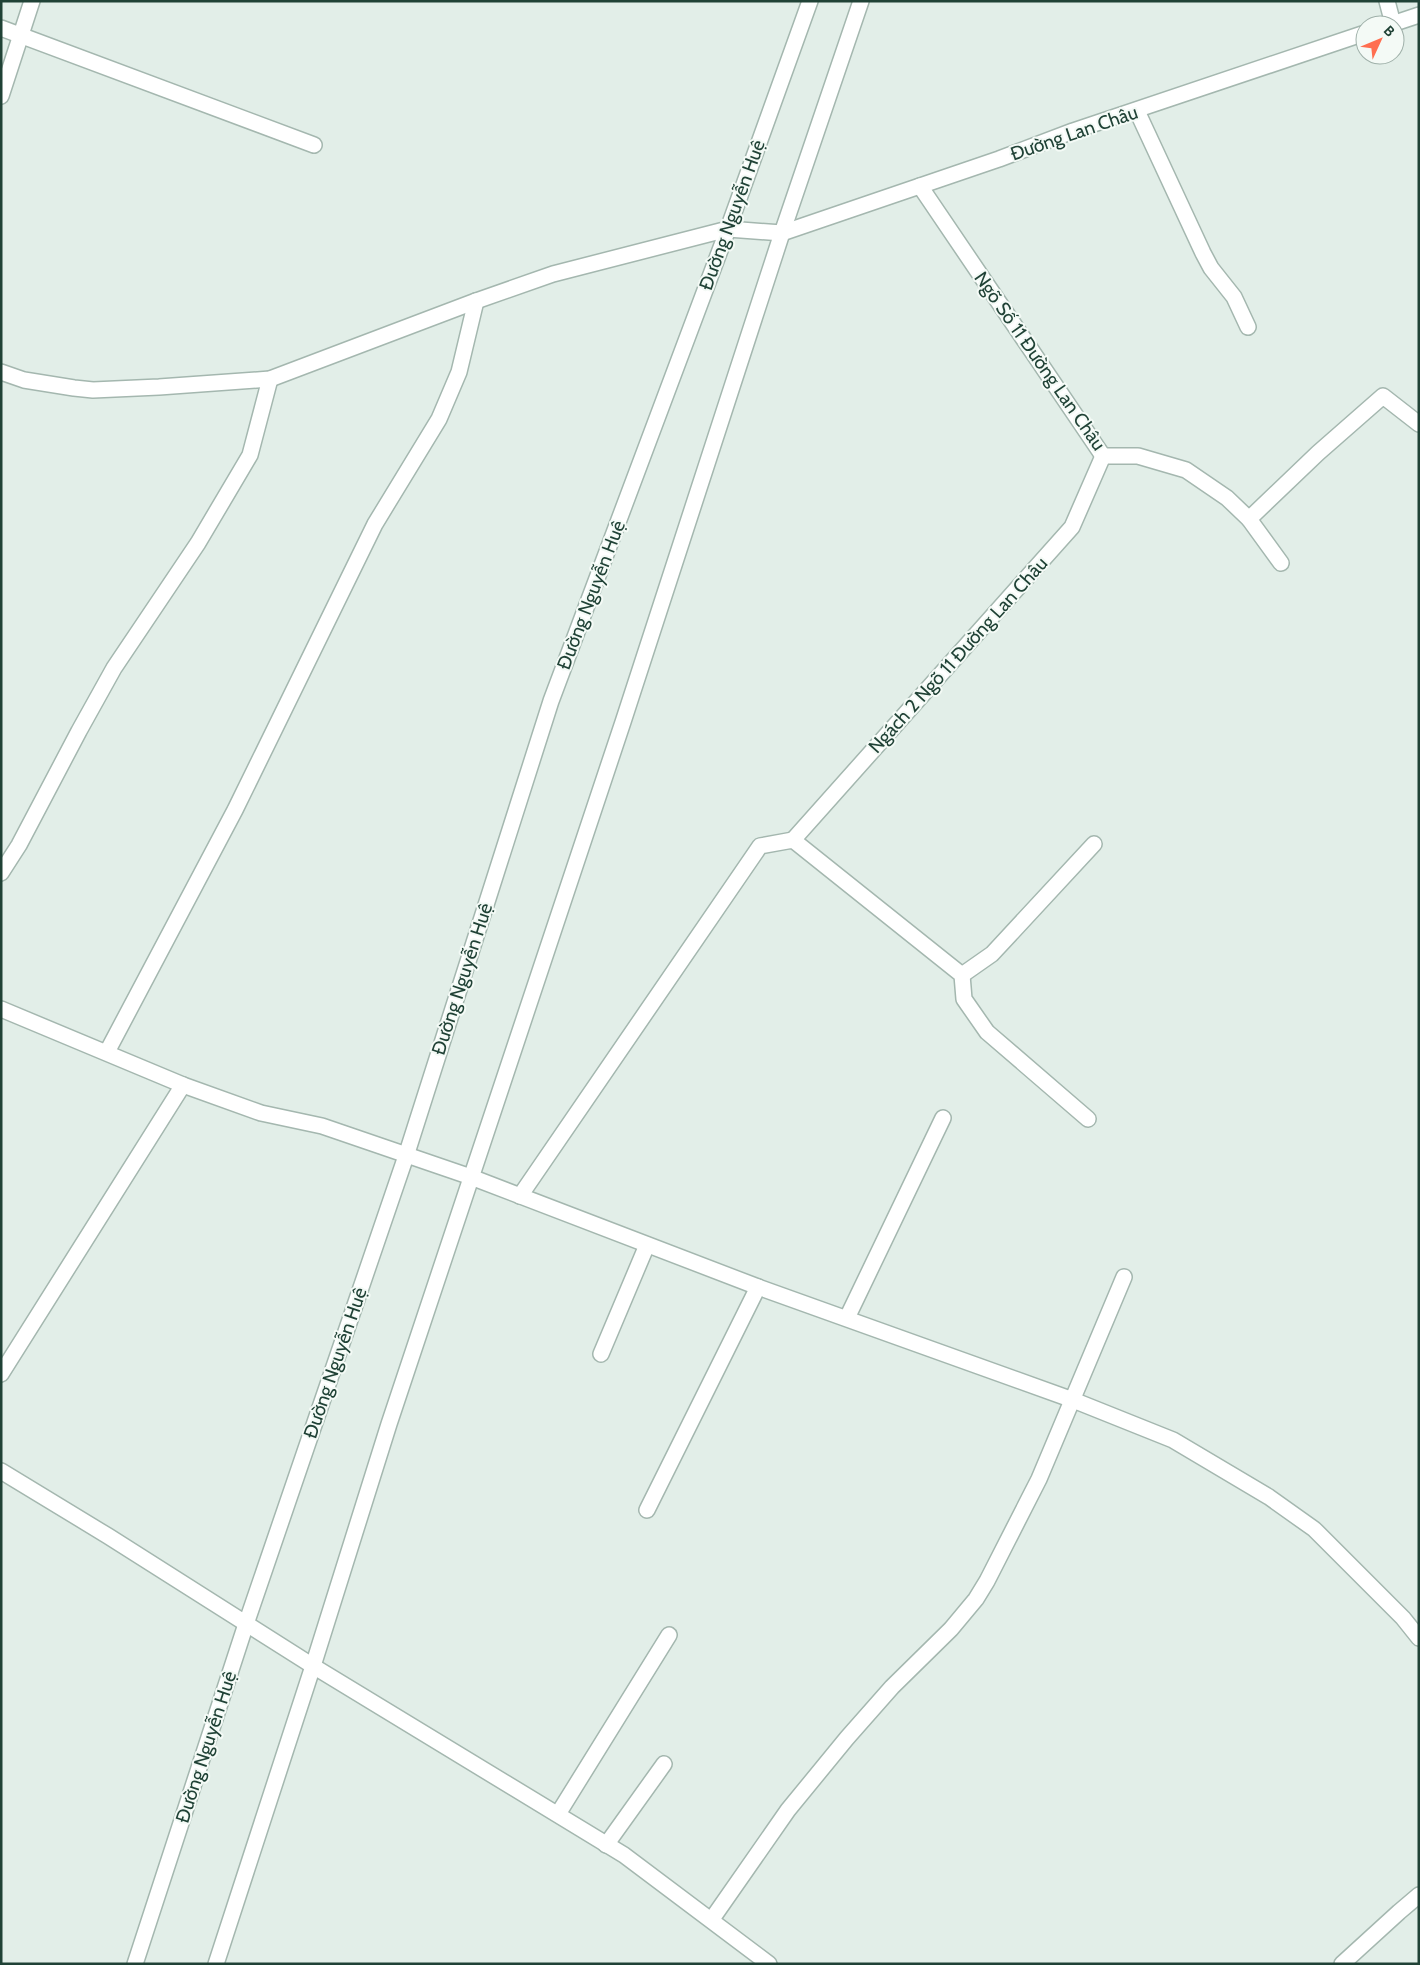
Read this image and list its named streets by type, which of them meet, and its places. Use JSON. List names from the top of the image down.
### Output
{
  "streets": {
    "street": [
      "Đường Lan Châu",
      "Đường Nguyễn Huệ",
      "Ngõ Số 11 Đường Lan Châu",
      "Ngách 2 Ngõ 11 Đường Lan Châu"
    ]
  },
  "crossings": [
    ["Đường Lan Châu", "Ngõ Số 11 Đường Lan Châu"],
    ["Ngõ Số 11 Đường Lan Châu", "Ngách 2 Ngõ 11 Đường Lan Châu"]
  ],
  "north": "top right"
}
